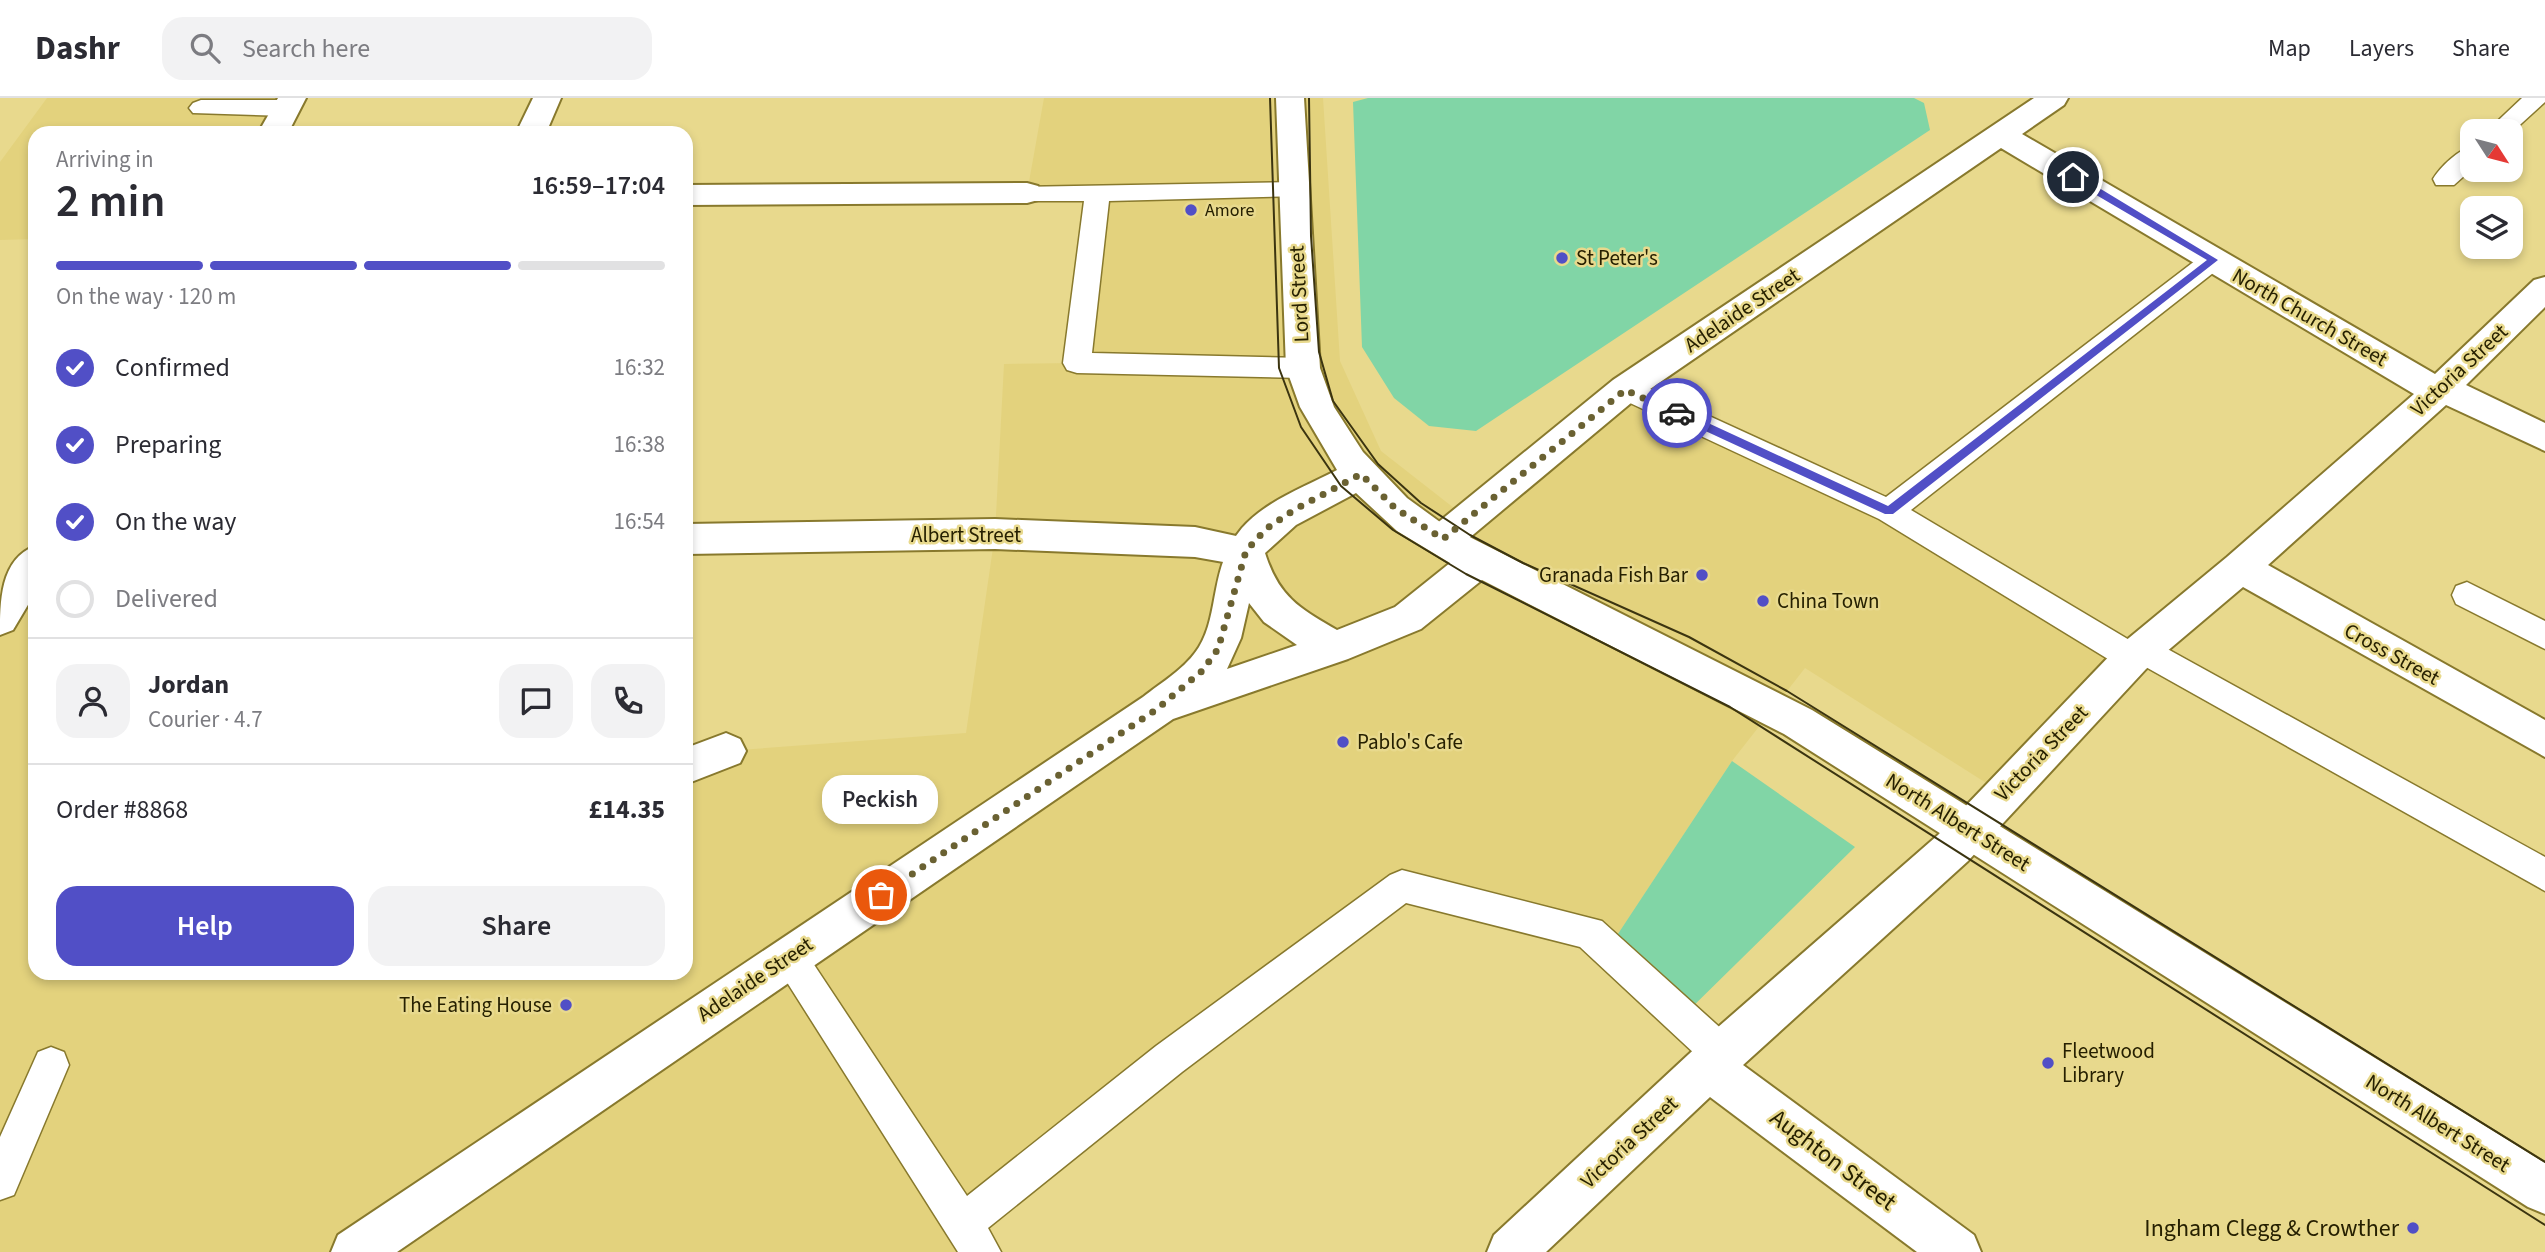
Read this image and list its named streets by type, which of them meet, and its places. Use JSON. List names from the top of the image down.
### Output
{
  "streets": {
    "street": [
      "Lord Street",
      "Adelaide Street",
      "North Church Street",
      "Victoria Street",
      "Albert Street",
      "Cross Street",
      "North Albert Street",
      "Aughton Street"
    ]
  },
  "crossings": [
    ["Lord Street", "North Albert Street"],
    ["Adelaide Street", "North Church Street"],
    ["Adelaide Street", "Albert Street"],
    ["Adelaide Street", "North Albert Street"],
    ["North Church Street", "Victoria Street"],
    ["Victoria Street", "Cross Street"],
    ["Victoria Street", "North Albert Street"],
    ["Victoria Street", "Aughton Street"]
  ],
  "places": [
    "Amore",
    "St Peter's",
    "Granada Fish Bar",
    "China Town",
    "Pablo's Cafe",
    "Peckish",
    "The Eating House",
    "Fleetwood Library",
    "Ingham Clegg & Crowther"
  ],
  "north": "bottom right",
  "page": {
    "header": "Dashr",
    "search": "Search here",
    "nav": ["Map", "Layers", "Share"],
    "heading": ["2 min", "Arriving in", "16:59–17:04"],
    "panel": [
      "Jordan",
      "Courier · 4.7",
      "Order #8868",
      "£14.35"
    ],
    "bar": "On the way · 120 m",
    "list": [
      ["Confirmed", "16:32"],
      ["Preparing", "16:38"],
      ["On the way", "16:54"],
      "Delivered"
    ],
    "bubble": "Peckish",
    "buttons": ["Help", "Share"]
  }
}
